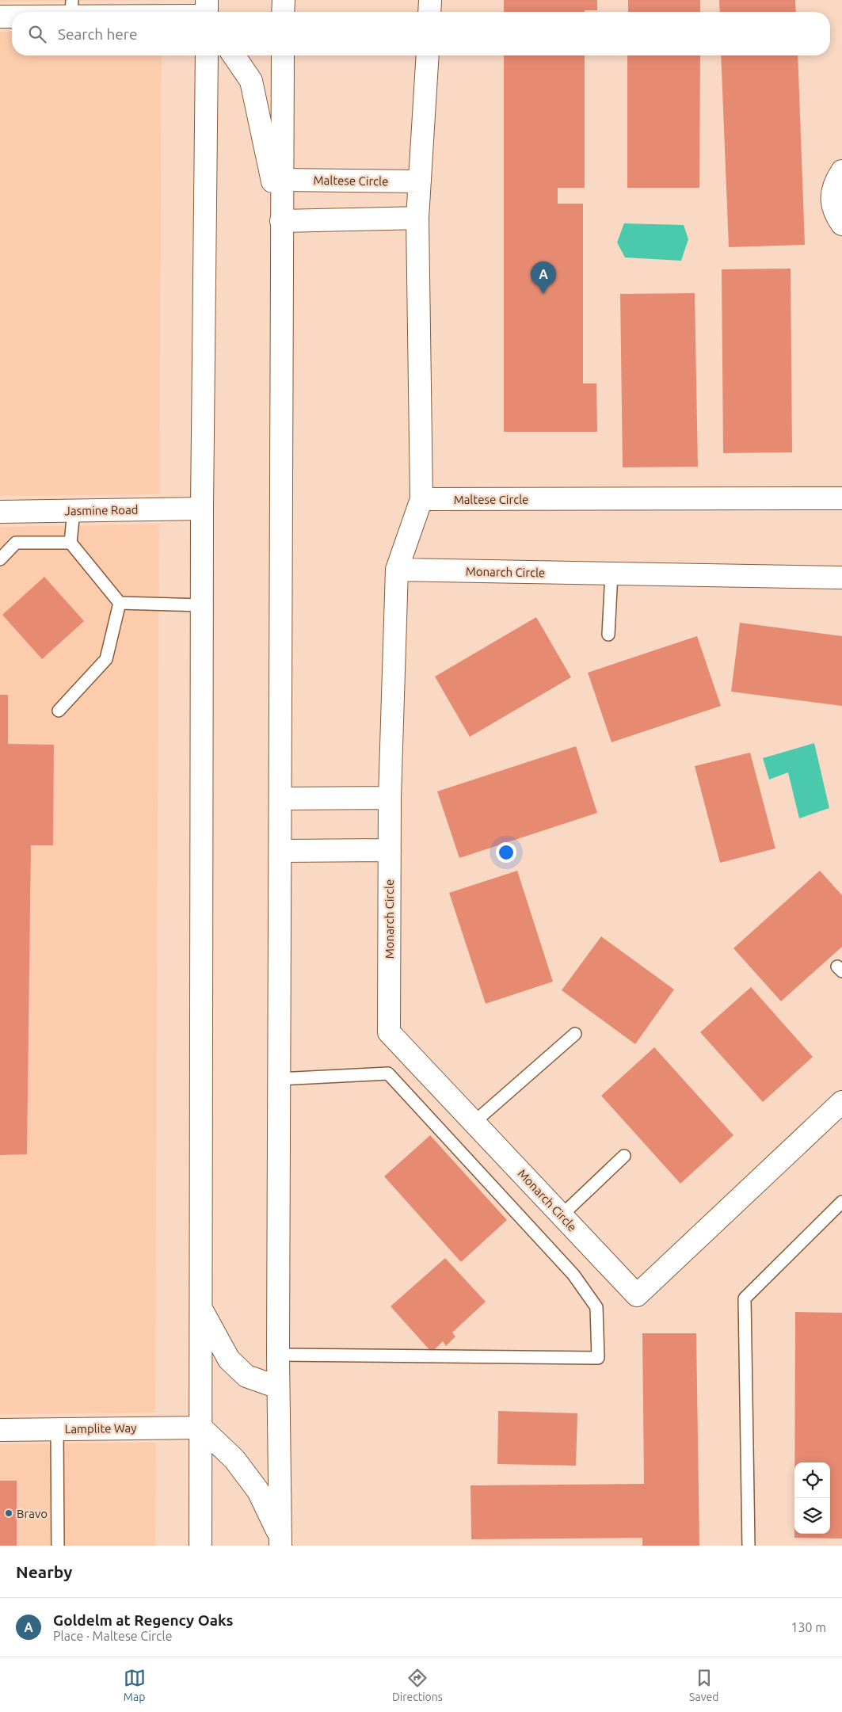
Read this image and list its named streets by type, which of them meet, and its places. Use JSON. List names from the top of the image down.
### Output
{
  "streets": {
    "street": [
      "Maltese Circle",
      "Jasmine Road",
      "Monarch Circle",
      "Lamplite Way"
    ]
  },
  "places": ["Bravo"],
  "page": {
    "search": "Search here",
    "pins": "A",
    "heading": "Nearby",
    "list": [
      {
        "mark": "A",
        "name": "Goldelm at Regency Oaks",
        "note": "Place · Maltese Circle",
        "value": "130 m"
      }
    ],
    "nav": ["Map", "Directions", "Saved"]
  }
}
